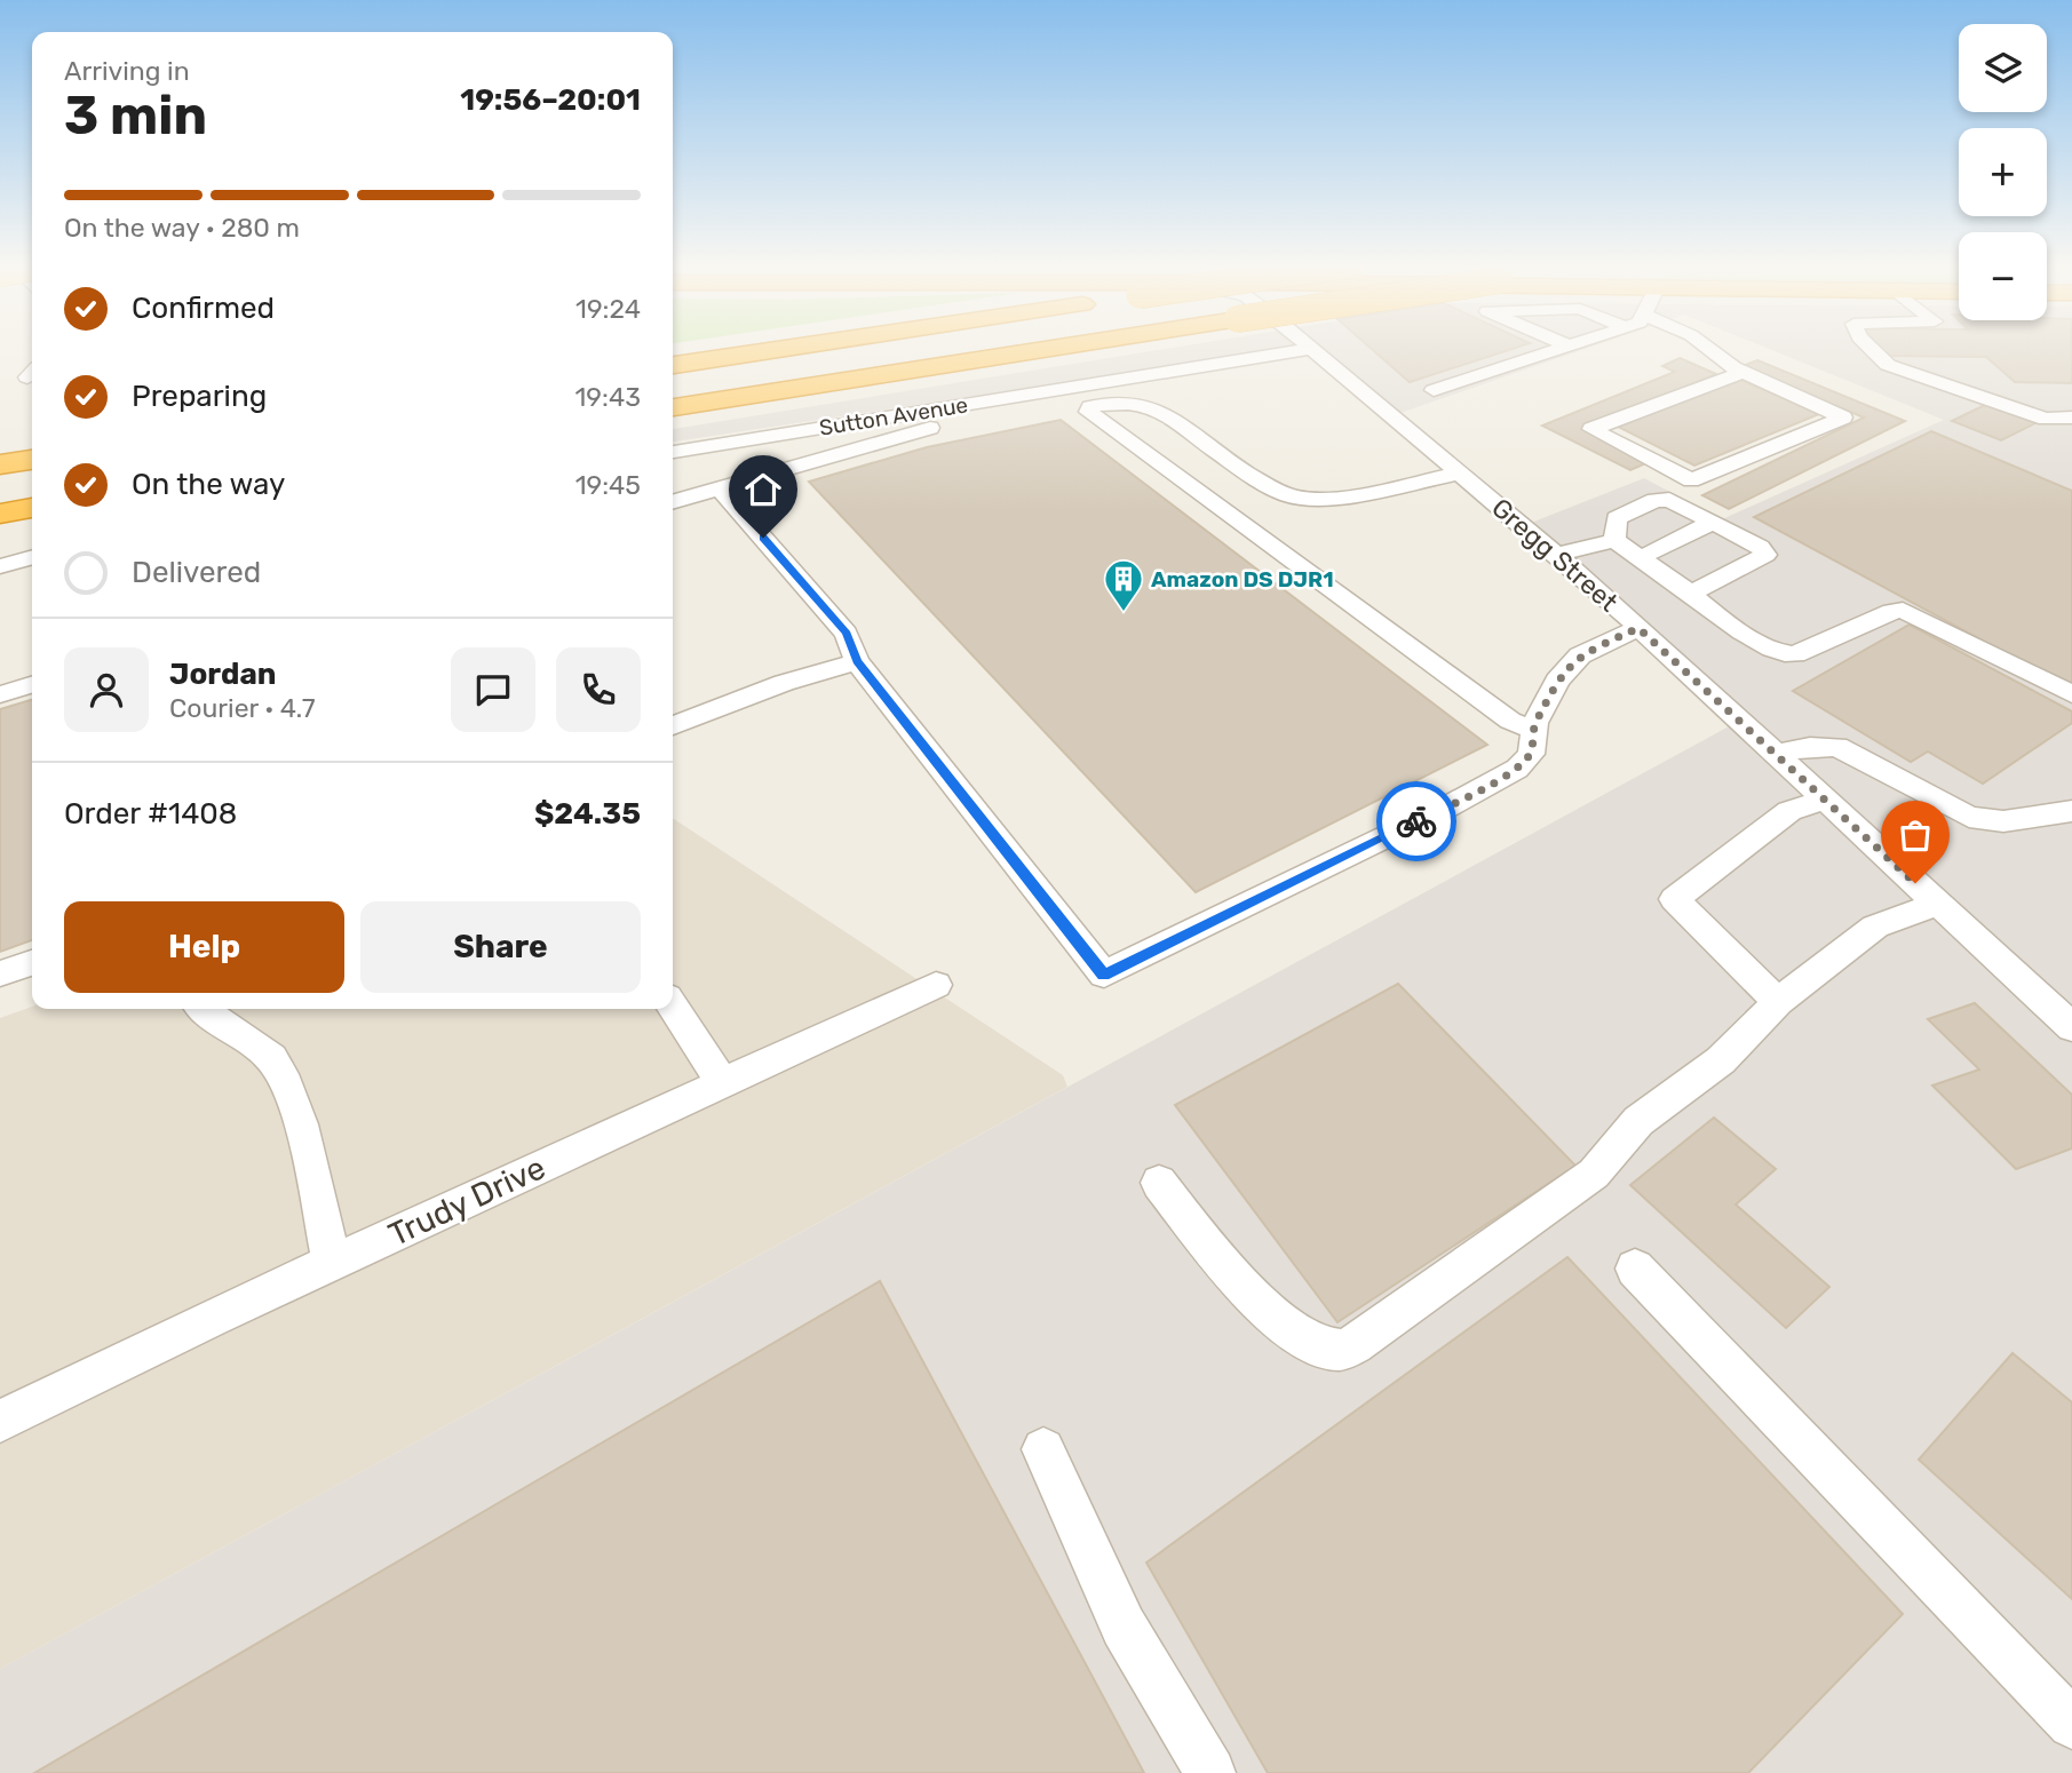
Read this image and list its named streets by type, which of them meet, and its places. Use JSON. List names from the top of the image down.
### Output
{
  "streets": {
    "street": ["Sutton Avenue", "Gregg Street", "Trudy Drive"]
  },
  "crossings": [
    ["Sutton Avenue", "Gregg Street"]
  ],
  "places": {
    "building": ["Amazon DS DJR1"]
  },
  "page": {
    "map_buttons": ["+", "−"],
    "heading": ["3 min", "Arriving in", "19:56–20:01"],
    "panel": [
      "Jordan",
      "Courier · 4.7",
      "Order #1408",
      "$24.35"
    ],
    "bar": "On the way · 280 m",
    "list": [
      ["Confirmed", "19:24"],
      ["Preparing", "19:43"],
      ["On the way", "19:45"],
      "Delivered"
    ],
    "buttons": ["Help", "Share"]
  }
}
